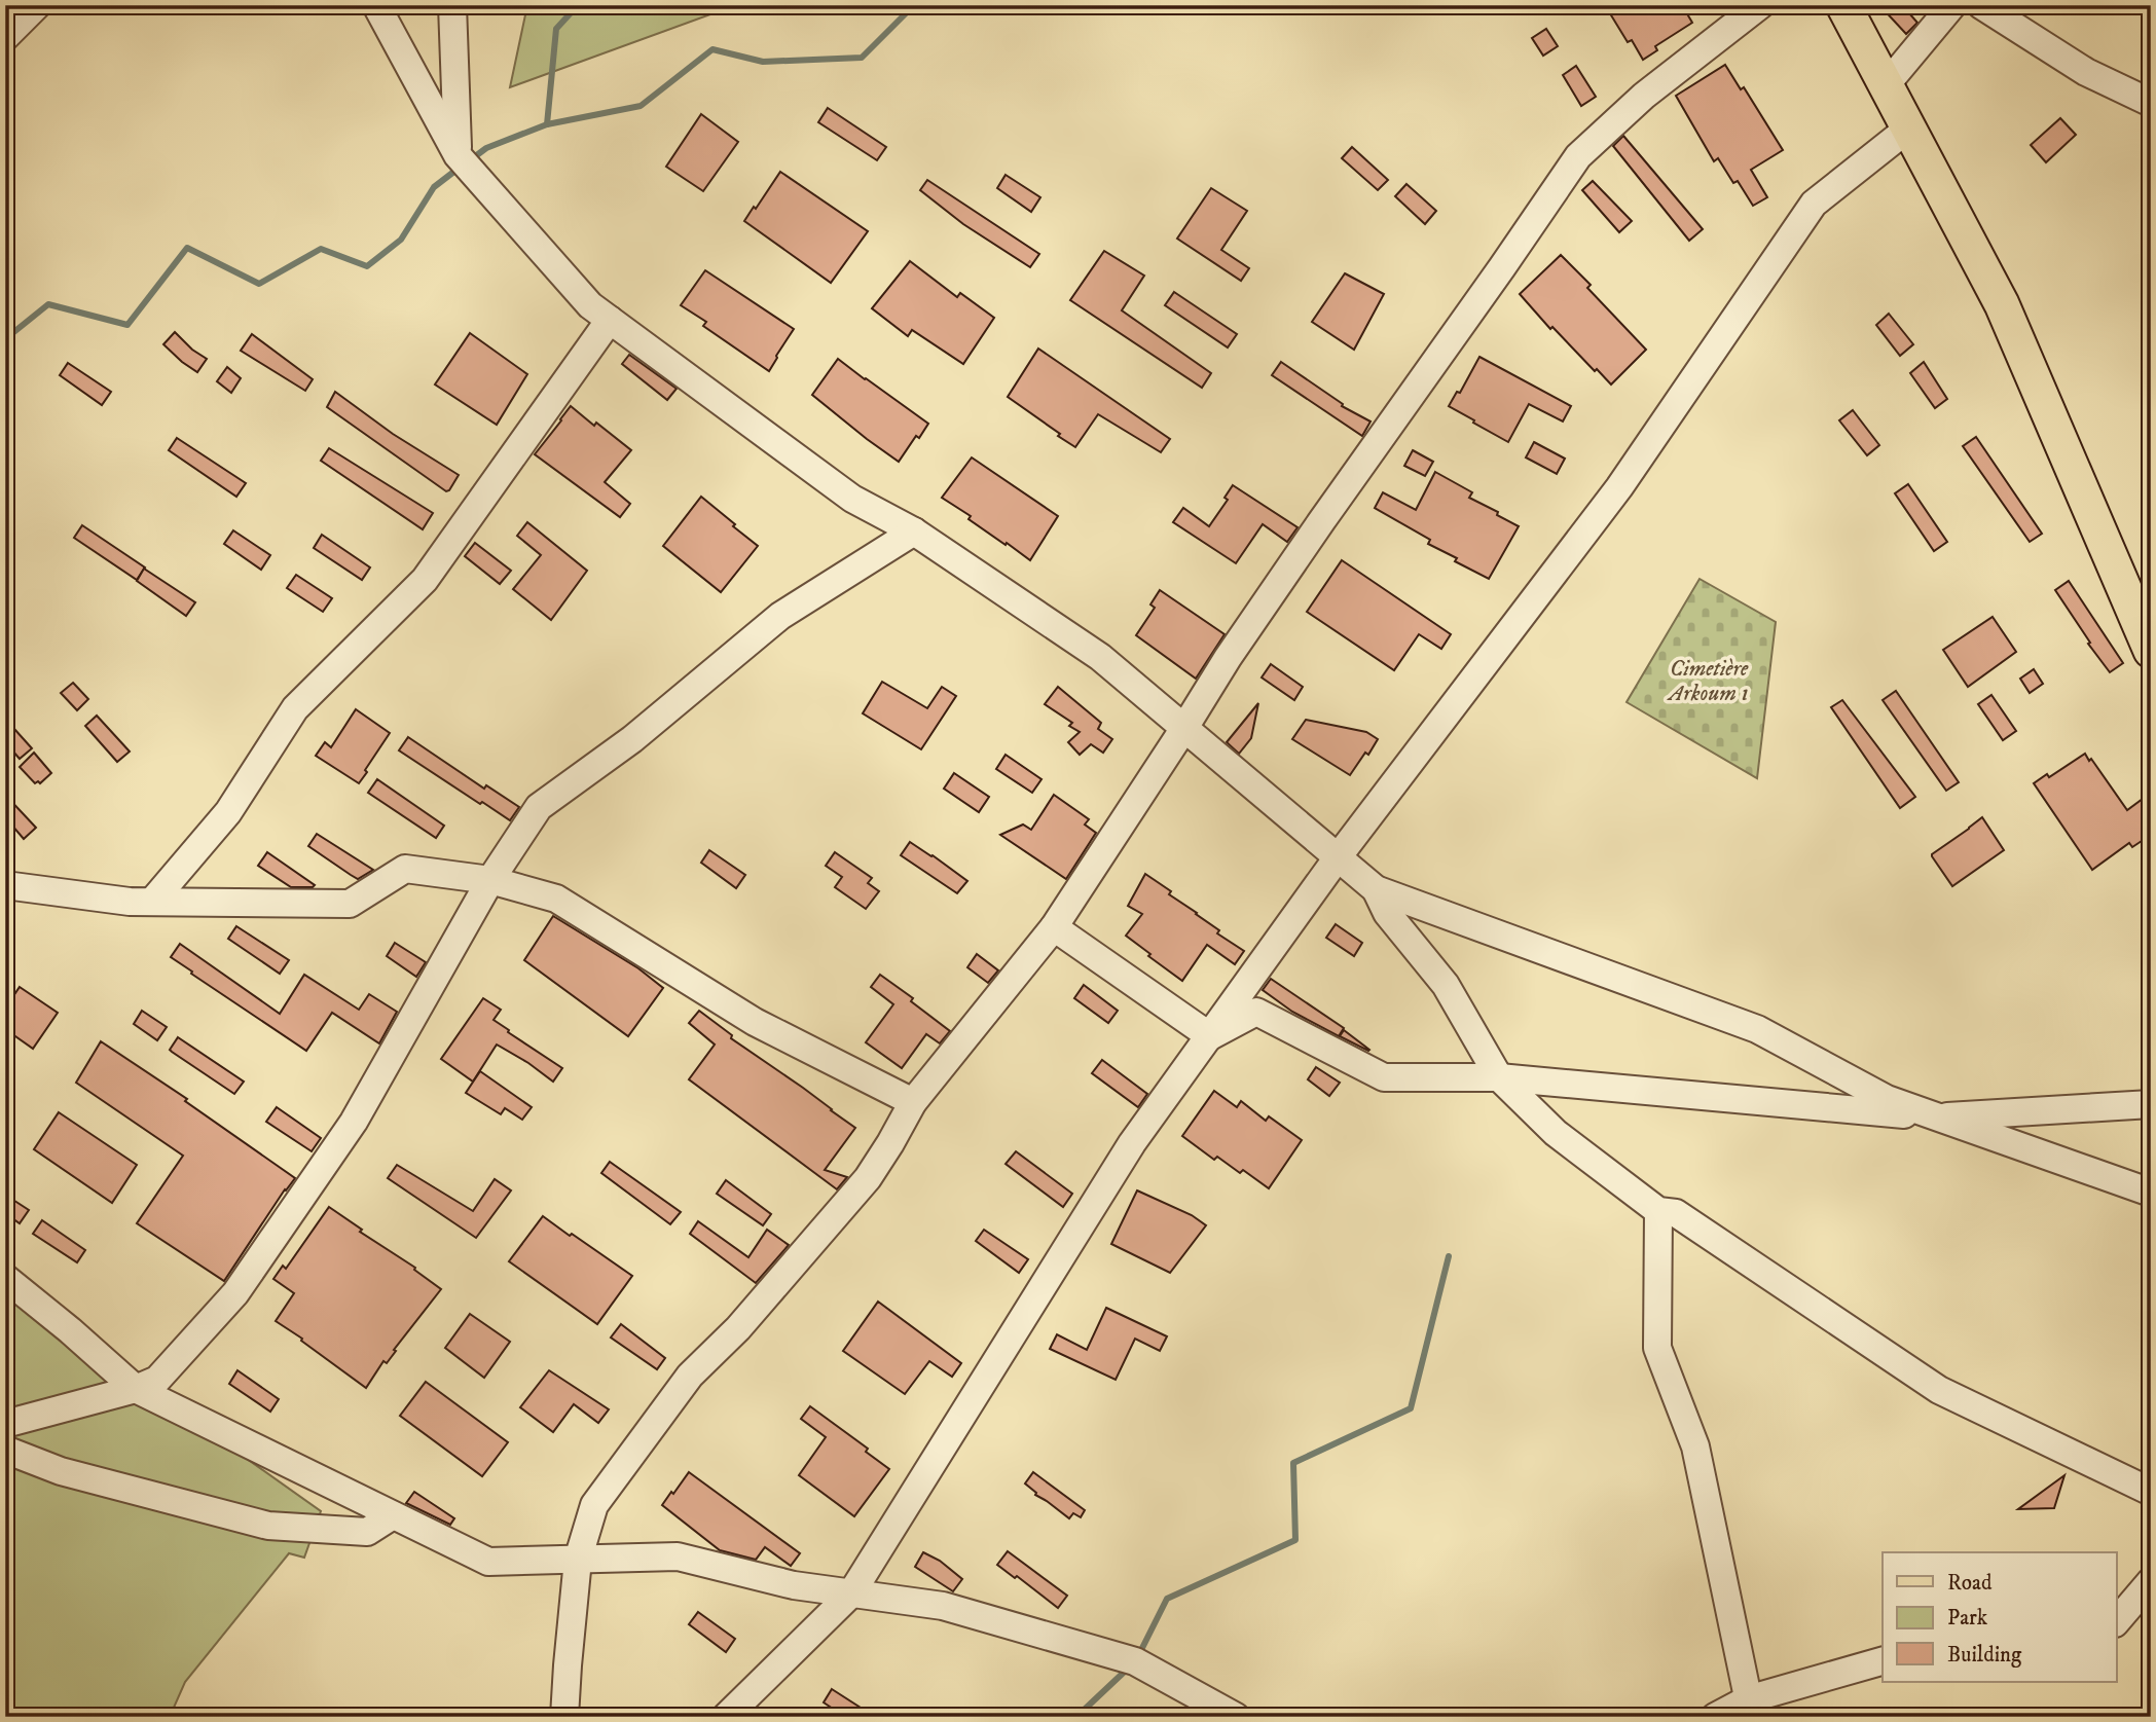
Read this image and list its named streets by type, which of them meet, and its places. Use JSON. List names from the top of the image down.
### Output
{
  "parks": ["Cimetière Arkoum 1"],
  "legend": ["Road", "Park", "Building"]
}
